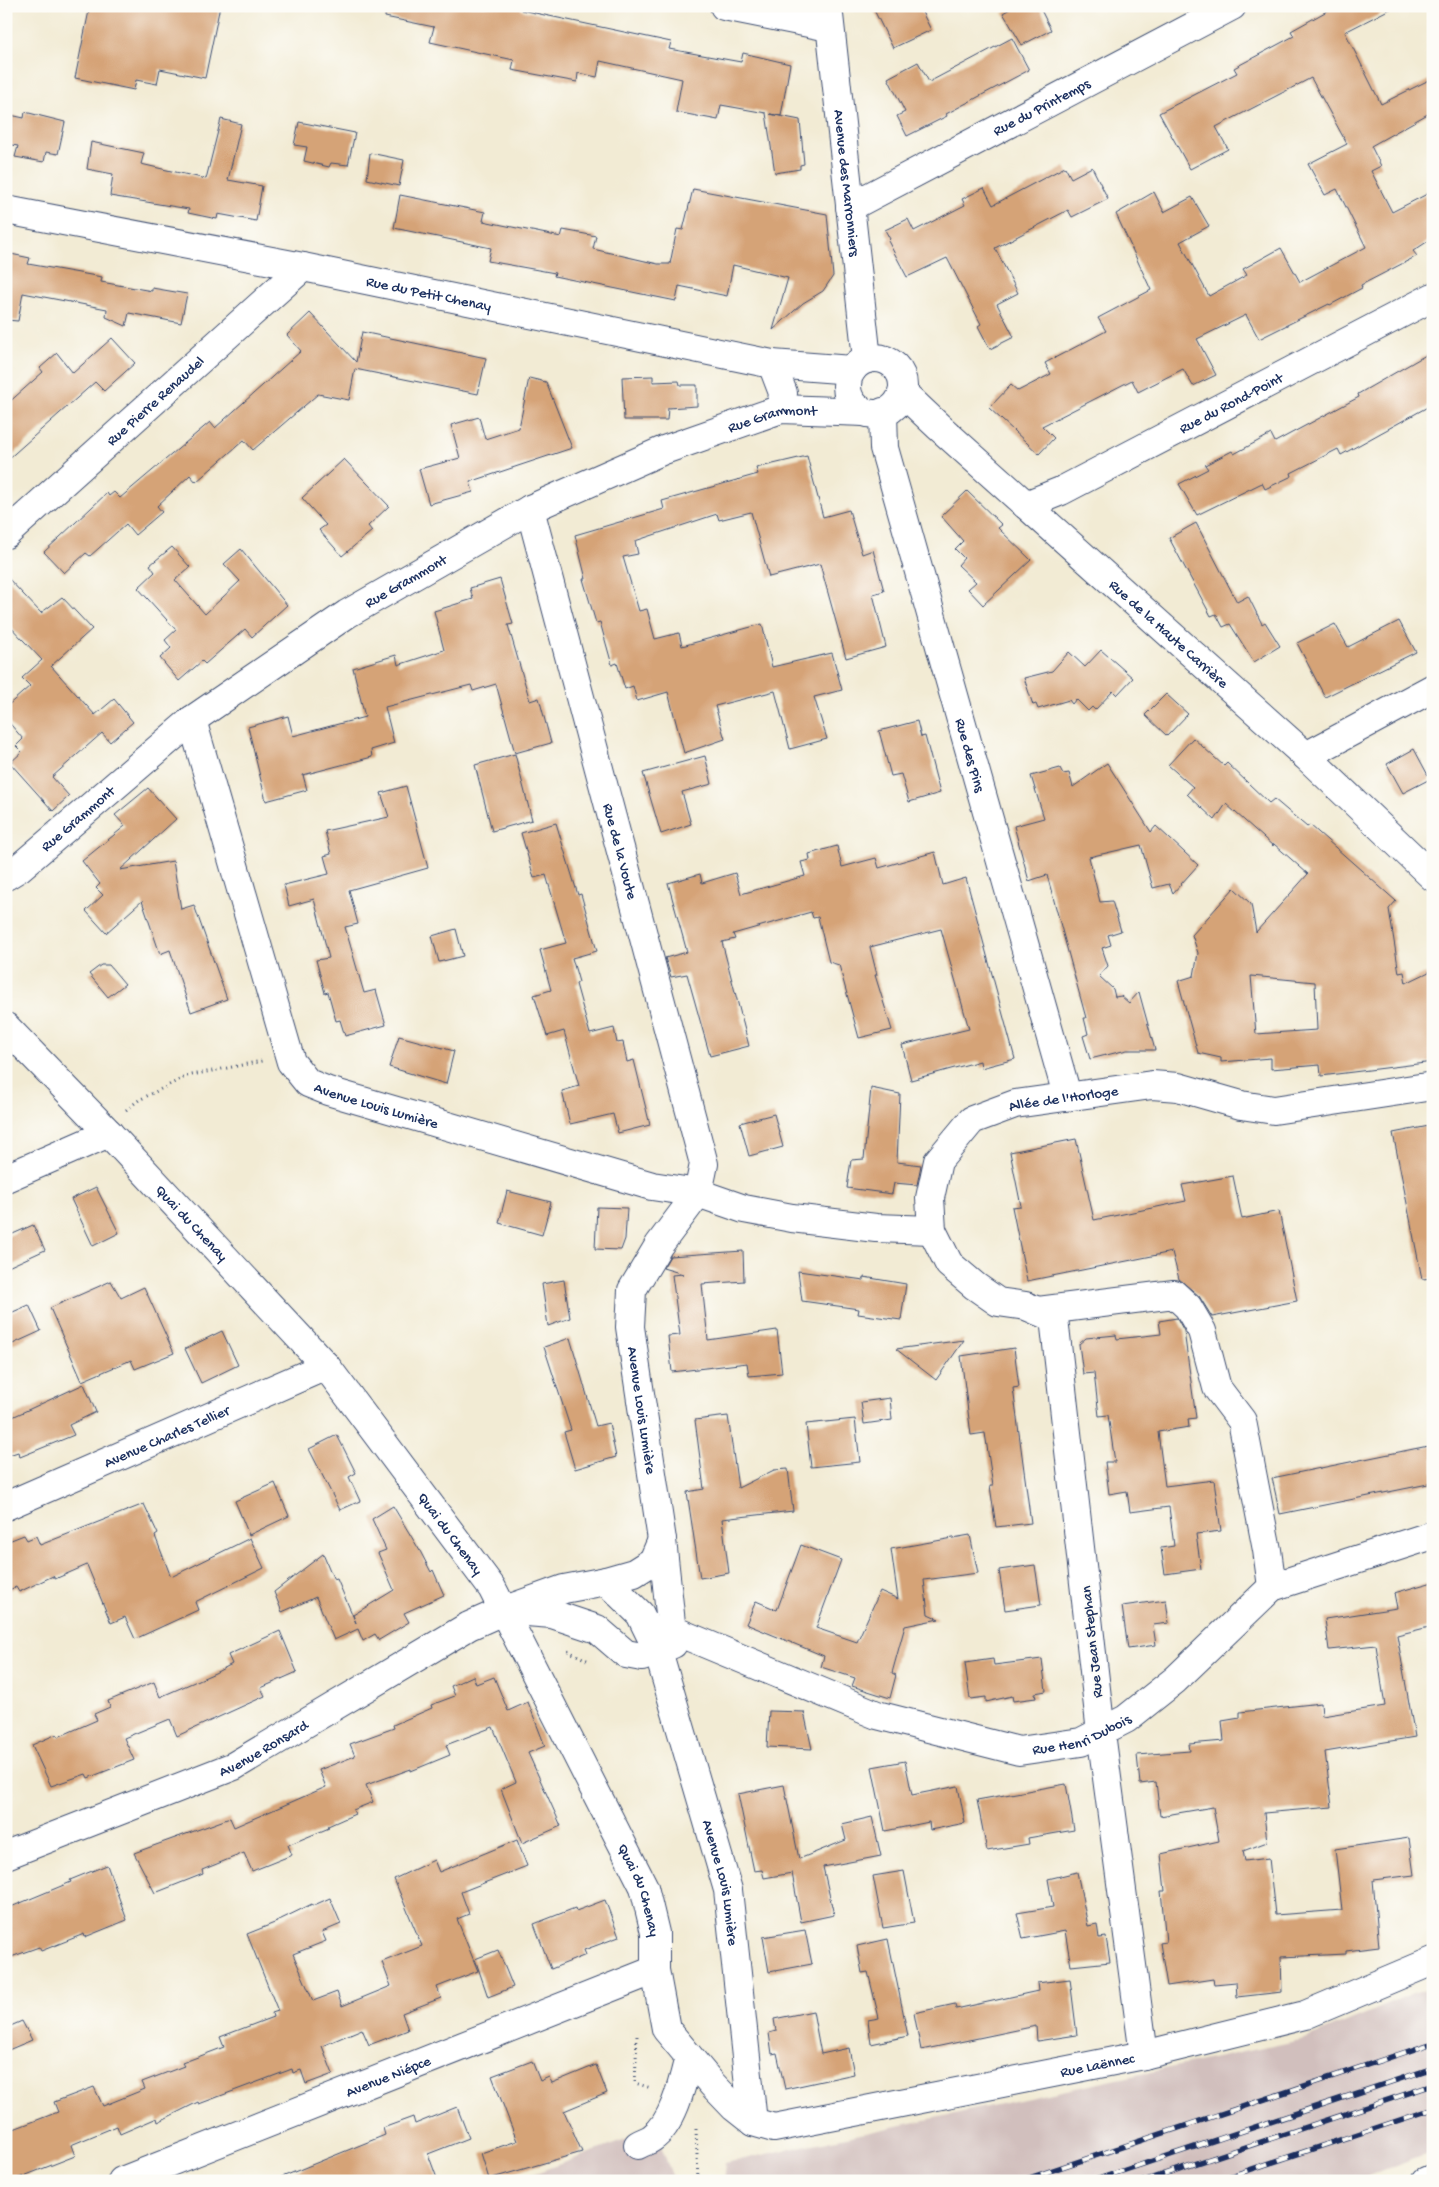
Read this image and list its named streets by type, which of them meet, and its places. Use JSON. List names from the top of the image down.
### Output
{
  "streets": {
    "street": [
      "Rue du Printemps",
      "Avenue des Marronniers",
      "Rue du Petit Chenay",
      "Rue Pierre Renaudel",
      "Rue du Rond-Point",
      "Rue Grammont",
      "Rue de la Haute Carrière",
      "Rue des Pins",
      "Rue de la Voute",
      "Allée de l'Horloge",
      "Avenue Louis Lumière",
      "Quai du Chenay",
      "Avenue Charles Tellier",
      "Rue Jean Stephan",
      "Rue Henri Dubois",
      "Avenue Ronsard",
      "Rue Laënnec",
      "Avenue Niépce"
    ]
  },
  "crossings": [
    ["Rue du Printemps", "Avenue des Marronniers"],
    ["Avenue des Marronniers", "Rue du Petit Chenay"],
    ["Avenue des Marronniers", "Rue Grammont"],
    ["Avenue des Marronniers", "Rue de la Haute Carrière"],
    ["Avenue des Marronniers", "Rue des Pins"],
    ["Rue du Petit Chenay", "Rue Pierre Renaudel"],
    ["Rue du Petit Chenay", "Rue Grammont"],
    ["Rue du Petit Chenay", "Rue de la Haute Carrière"],
    ["Rue du Petit Chenay", "Rue des Pins"],
    ["Rue du Rond-Point", "Rue de la Haute Carrière"],
    ["Rue Grammont", "Rue de la Haute Carrière"],
    ["Rue Grammont", "Rue des Pins"],
    ["Rue Grammont", "Rue de la Voute"],
    ["Rue Grammont", "Avenue Louis Lumière"],
    ["Rue de la Haute Carrière", "Rue des Pins"],
    ["Rue des Pins", "Allée de l'Horloge"],
    ["Rue de la Voute", "Avenue Louis Lumière"],
    ["Allée de l'Horloge", "Avenue Louis Lumière"],
    ["Allée de l'Horloge", "Rue Jean Stephan"],
    ["Avenue Louis Lumière", "Quai du Chenay"],
    ["Avenue Louis Lumière", "Rue Henri Dubois"],
    ["Avenue Louis Lumière", "Avenue Ronsard"],
    ["Avenue Louis Lumière", "Rue Laënnec"],
    ["Quai du Chenay", "Avenue Charles Tellier"],
    ["Quai du Chenay", "Avenue Ronsard"],
    ["Quai du Chenay", "Rue Laënnec"],
    ["Quai du Chenay", "Avenue Niépce"],
    ["Rue Jean Stephan", "Rue Henri Dubois"],
    ["Rue Jean Stephan", "Rue Laënnec"]
  ]
}
